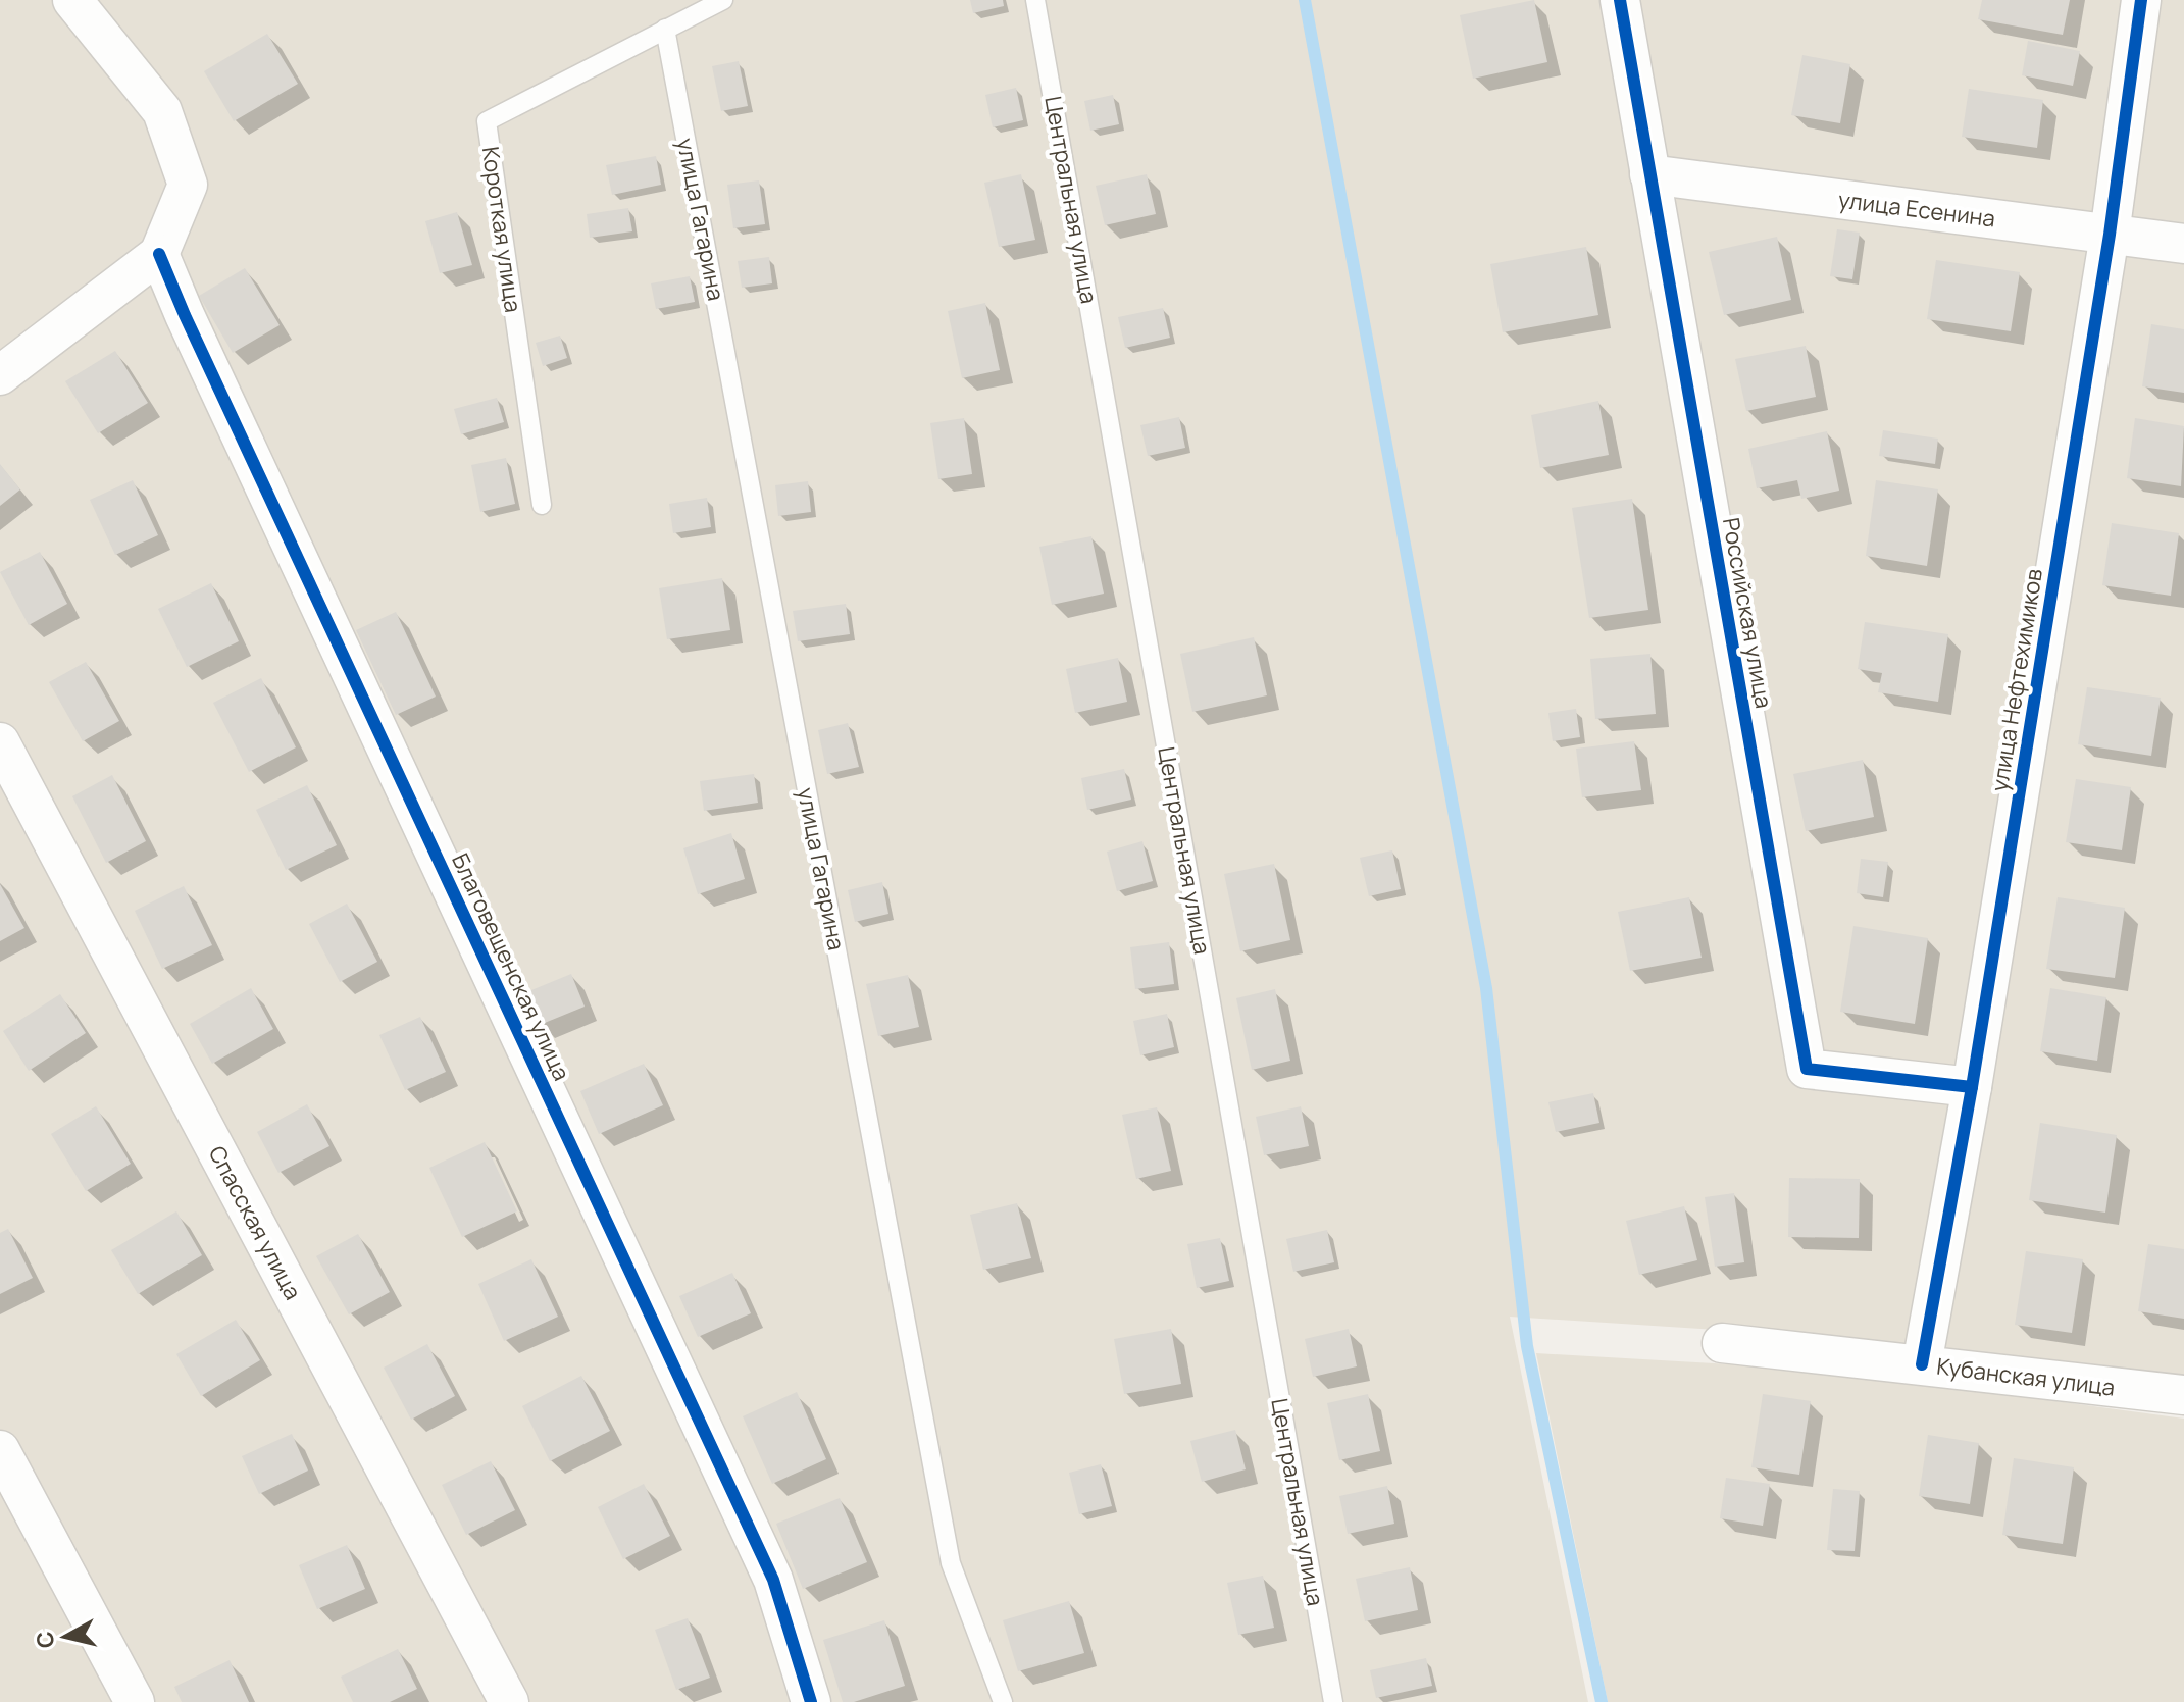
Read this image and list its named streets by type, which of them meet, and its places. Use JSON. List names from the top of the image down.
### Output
{
  "streets": {
    "street": [
      "улица Есенина",
      "Российская улица",
      "улица Нефтехимиков",
      "Благовещенская улица",
      "Спасская улица",
      "Кубанская улица"
    ],
    "lane": ["Центральная улица", "улица Гагарина", "Короткая улица"]
  },
  "crossings": [
    ["улица Есенина", "Российская улица"],
    ["улица Есенина", "улица Нефтехимиков"],
    ["улица Гагарина", "Короткая улица"],
    ["Российская улица", "улица Нефтехимиков"],
    ["улица Нефтехимиков", "Кубанская улица"]
  ],
  "north": "left"
}
